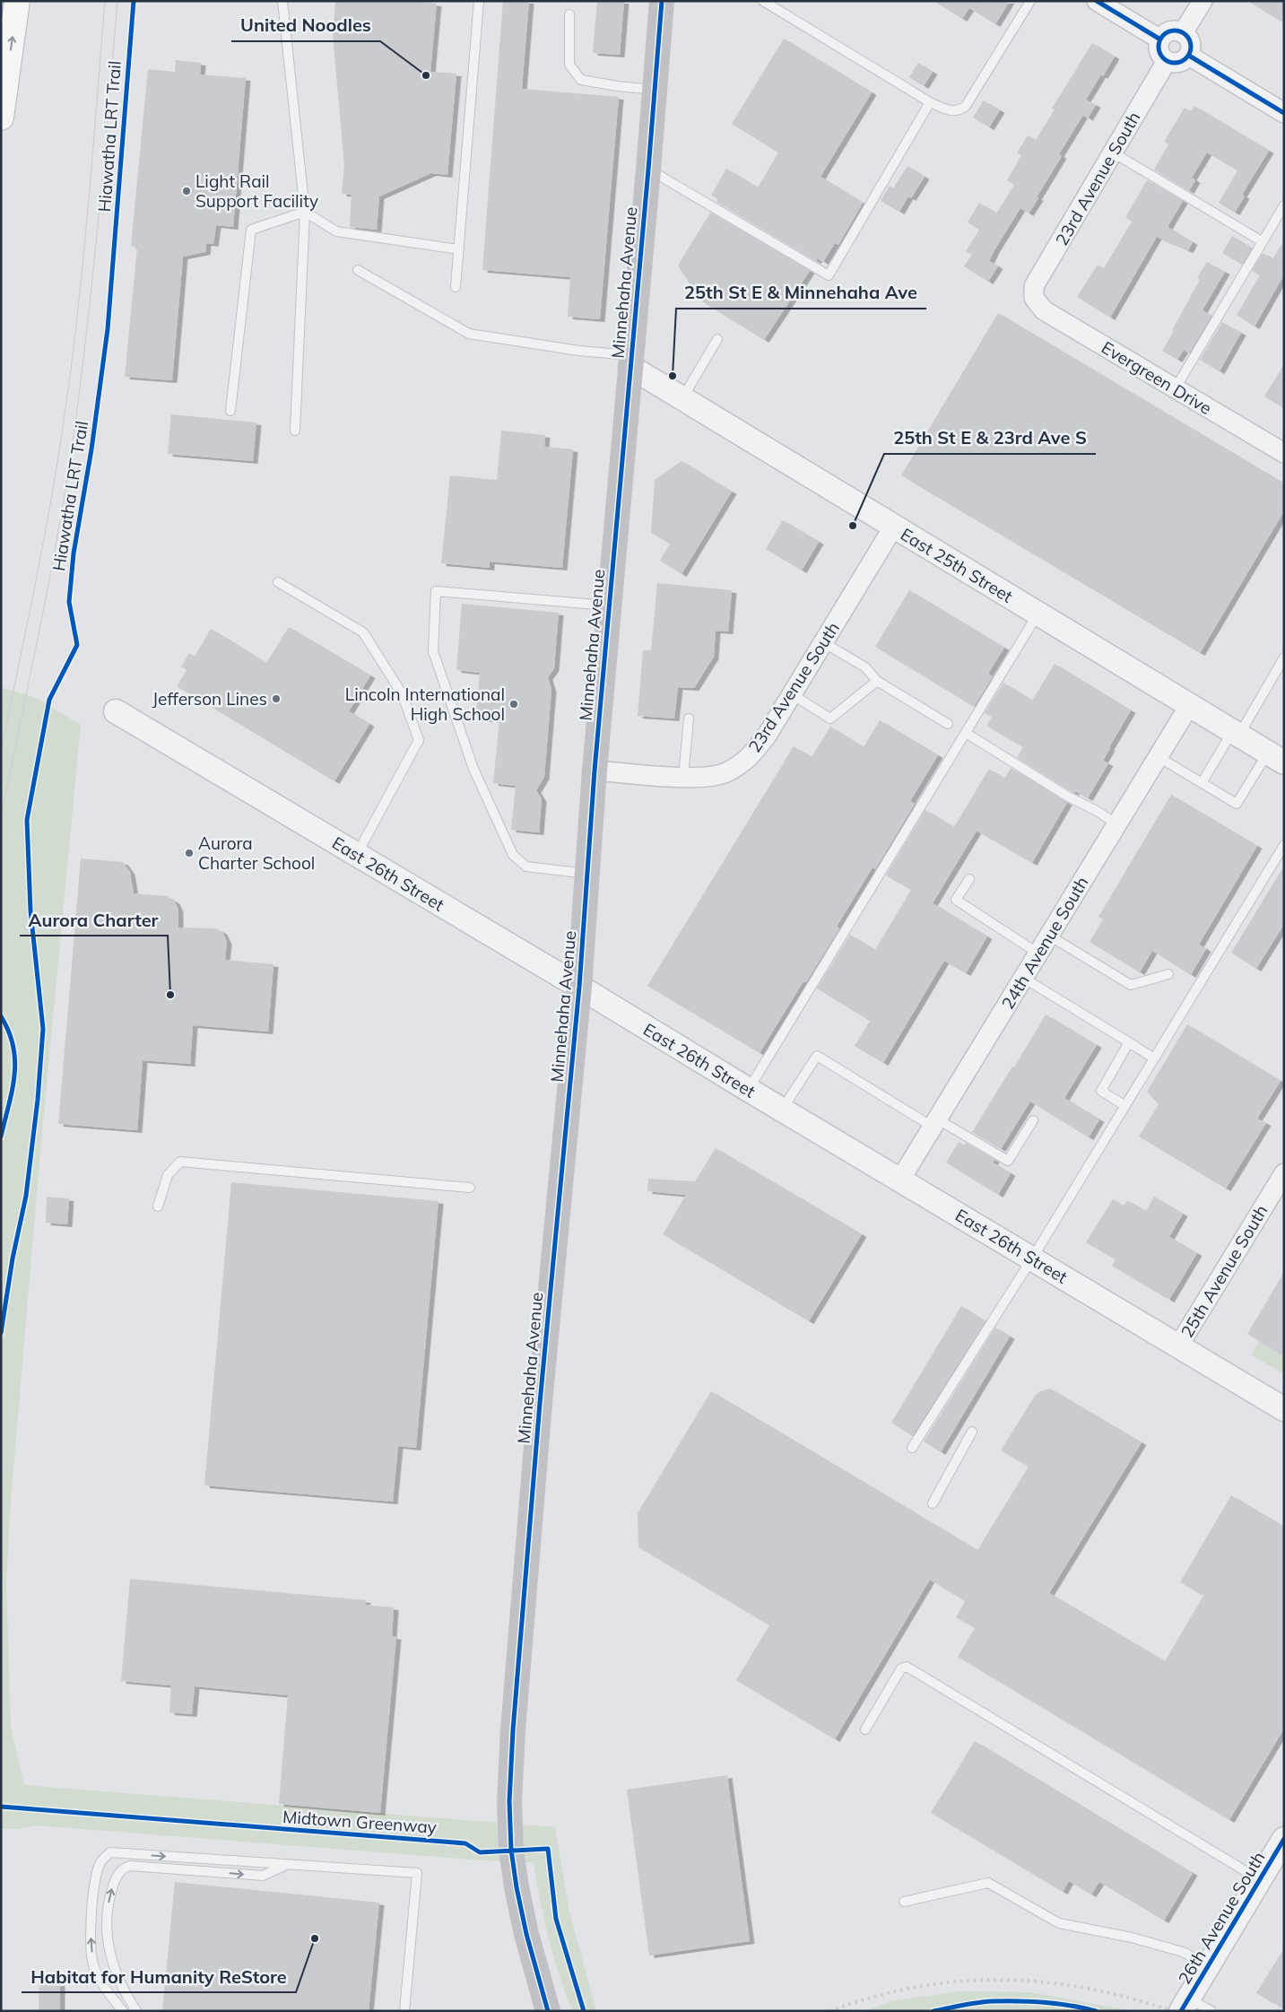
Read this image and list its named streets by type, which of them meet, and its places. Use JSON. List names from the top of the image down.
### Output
{
  "streets": {
    "main road": ["Minnehaha Avenue"],
    "street": [
      "23rd Avenue South",
      "Evergreen Drive",
      "East 25th Street",
      "East 26th Street",
      "24th Avenue South",
      "25th Avenue South",
      "26th Avenue South"
    ],
    "cycle path": ["Hiawatha LRT Trail", "Midtown Greenway"]
  },
  "crossings": [
    ["23rd Avenue South", "Minnehaha Avenue"],
    ["23rd Avenue South", "Evergreen Drive"],
    ["23rd Avenue South", "East 25th Street"],
    ["Minnehaha Avenue", "East 25th Street"],
    ["Minnehaha Avenue", "East 26th Street"],
    ["East 25th Street", "24th Avenue South"],
    ["East 26th Street", "24th Avenue South"],
    ["East 26th Street", "25th Avenue South"]
  ],
  "places": [
    "United Noodles",
    "Light Rail Support Facility",
    "25th St E & Minnehaha Ave",
    "25th St E & 23rd Ave S",
    "Jefferson Lines",
    "Lincoln International High School",
    "Aurora Charter School",
    "Aurora Charter",
    "Habitat for Humanity ReStore"
  ]
}
